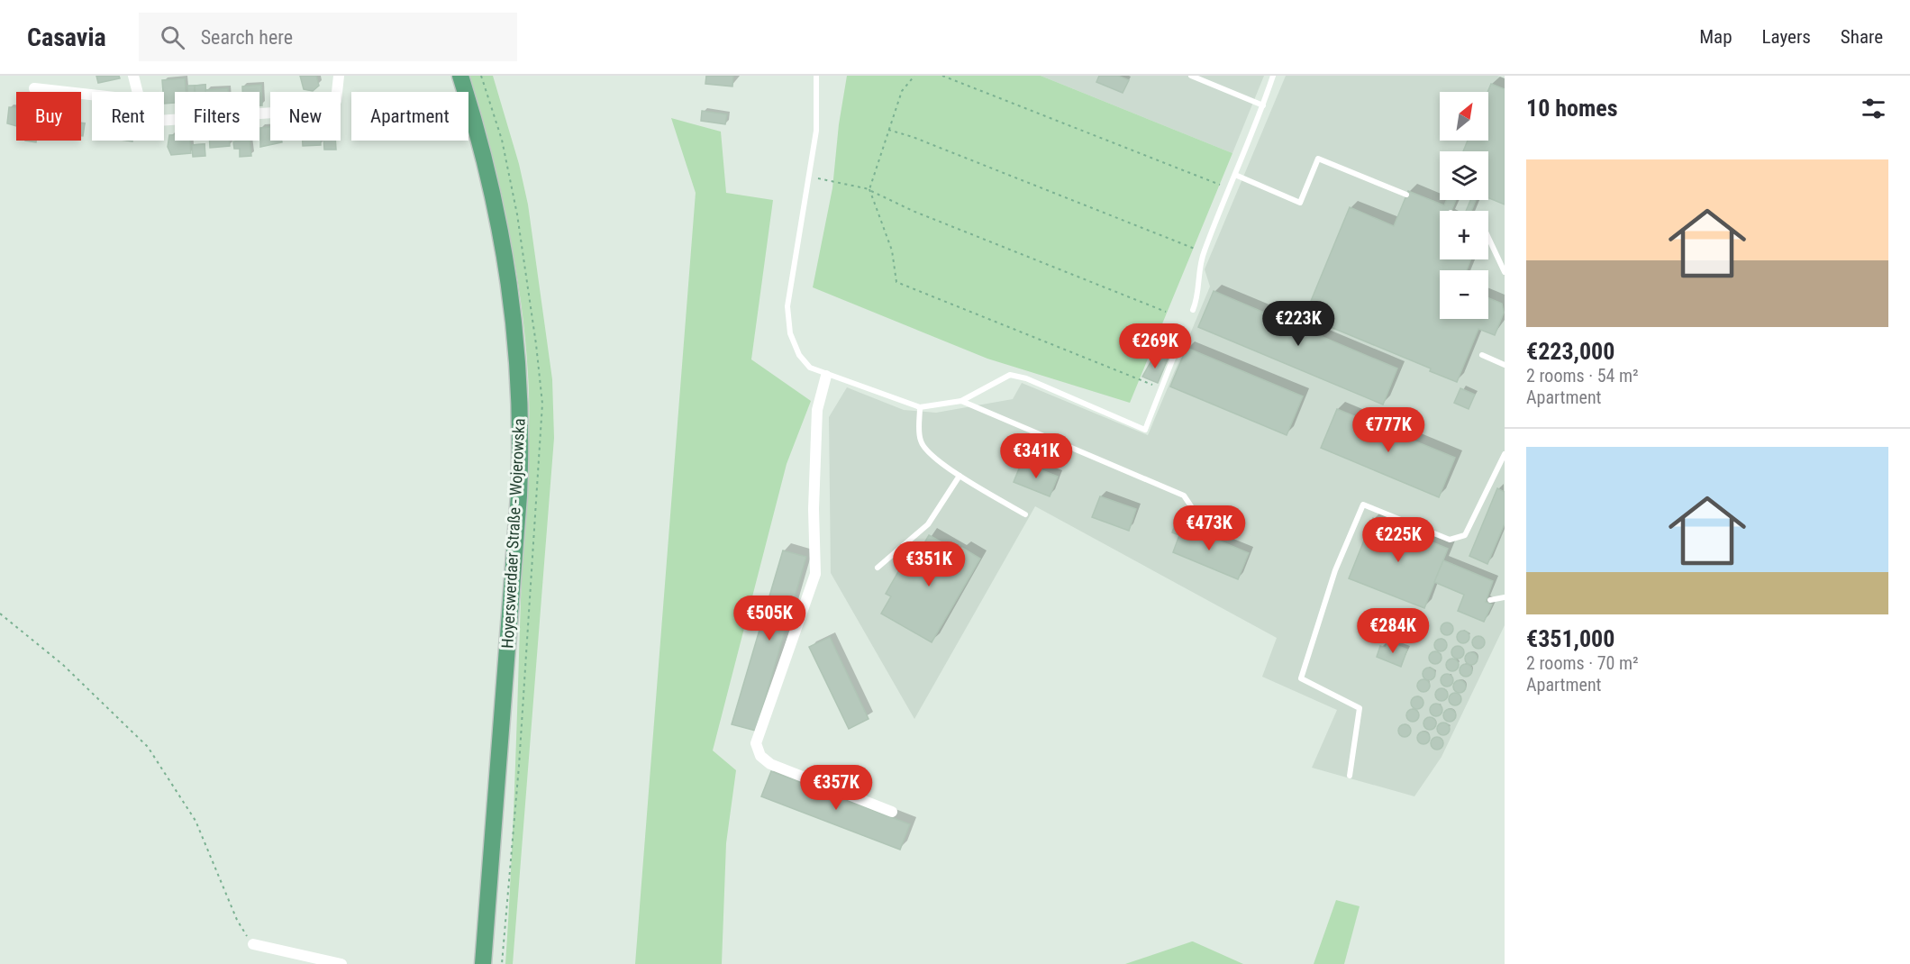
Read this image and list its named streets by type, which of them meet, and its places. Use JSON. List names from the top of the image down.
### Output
{
  "streets": {
    "main road": ["Hoyerswerdaer Straße - Wojerowska"]
  },
  "north": "top right",
  "page": {
    "header": "Casavia",
    "search": "Search here",
    "nav": ["Map", "Layers", "Share"],
    "heading": "10 homes",
    "map_buttons": ["+", "−"],
    "chip": [
      "Buy",
      "Rent",
      "Filters",
      "New",
      "Apartment"
    ],
    "list": [
      {
        "name": "€223,000",
        "note": "2 rooms · 54 m² · Apartment"
      },
      {
        "name": "€351,000",
        "note": "2 rooms · 70 m² · Apartment"
      }
    ],
    "price": [
      "€223K",
      "€269K",
      "€777K",
      "€341K",
      "€473K",
      "€225K",
      "€351K",
      "€505K",
      "€284K",
      "€357K"
    ]
  }
}
